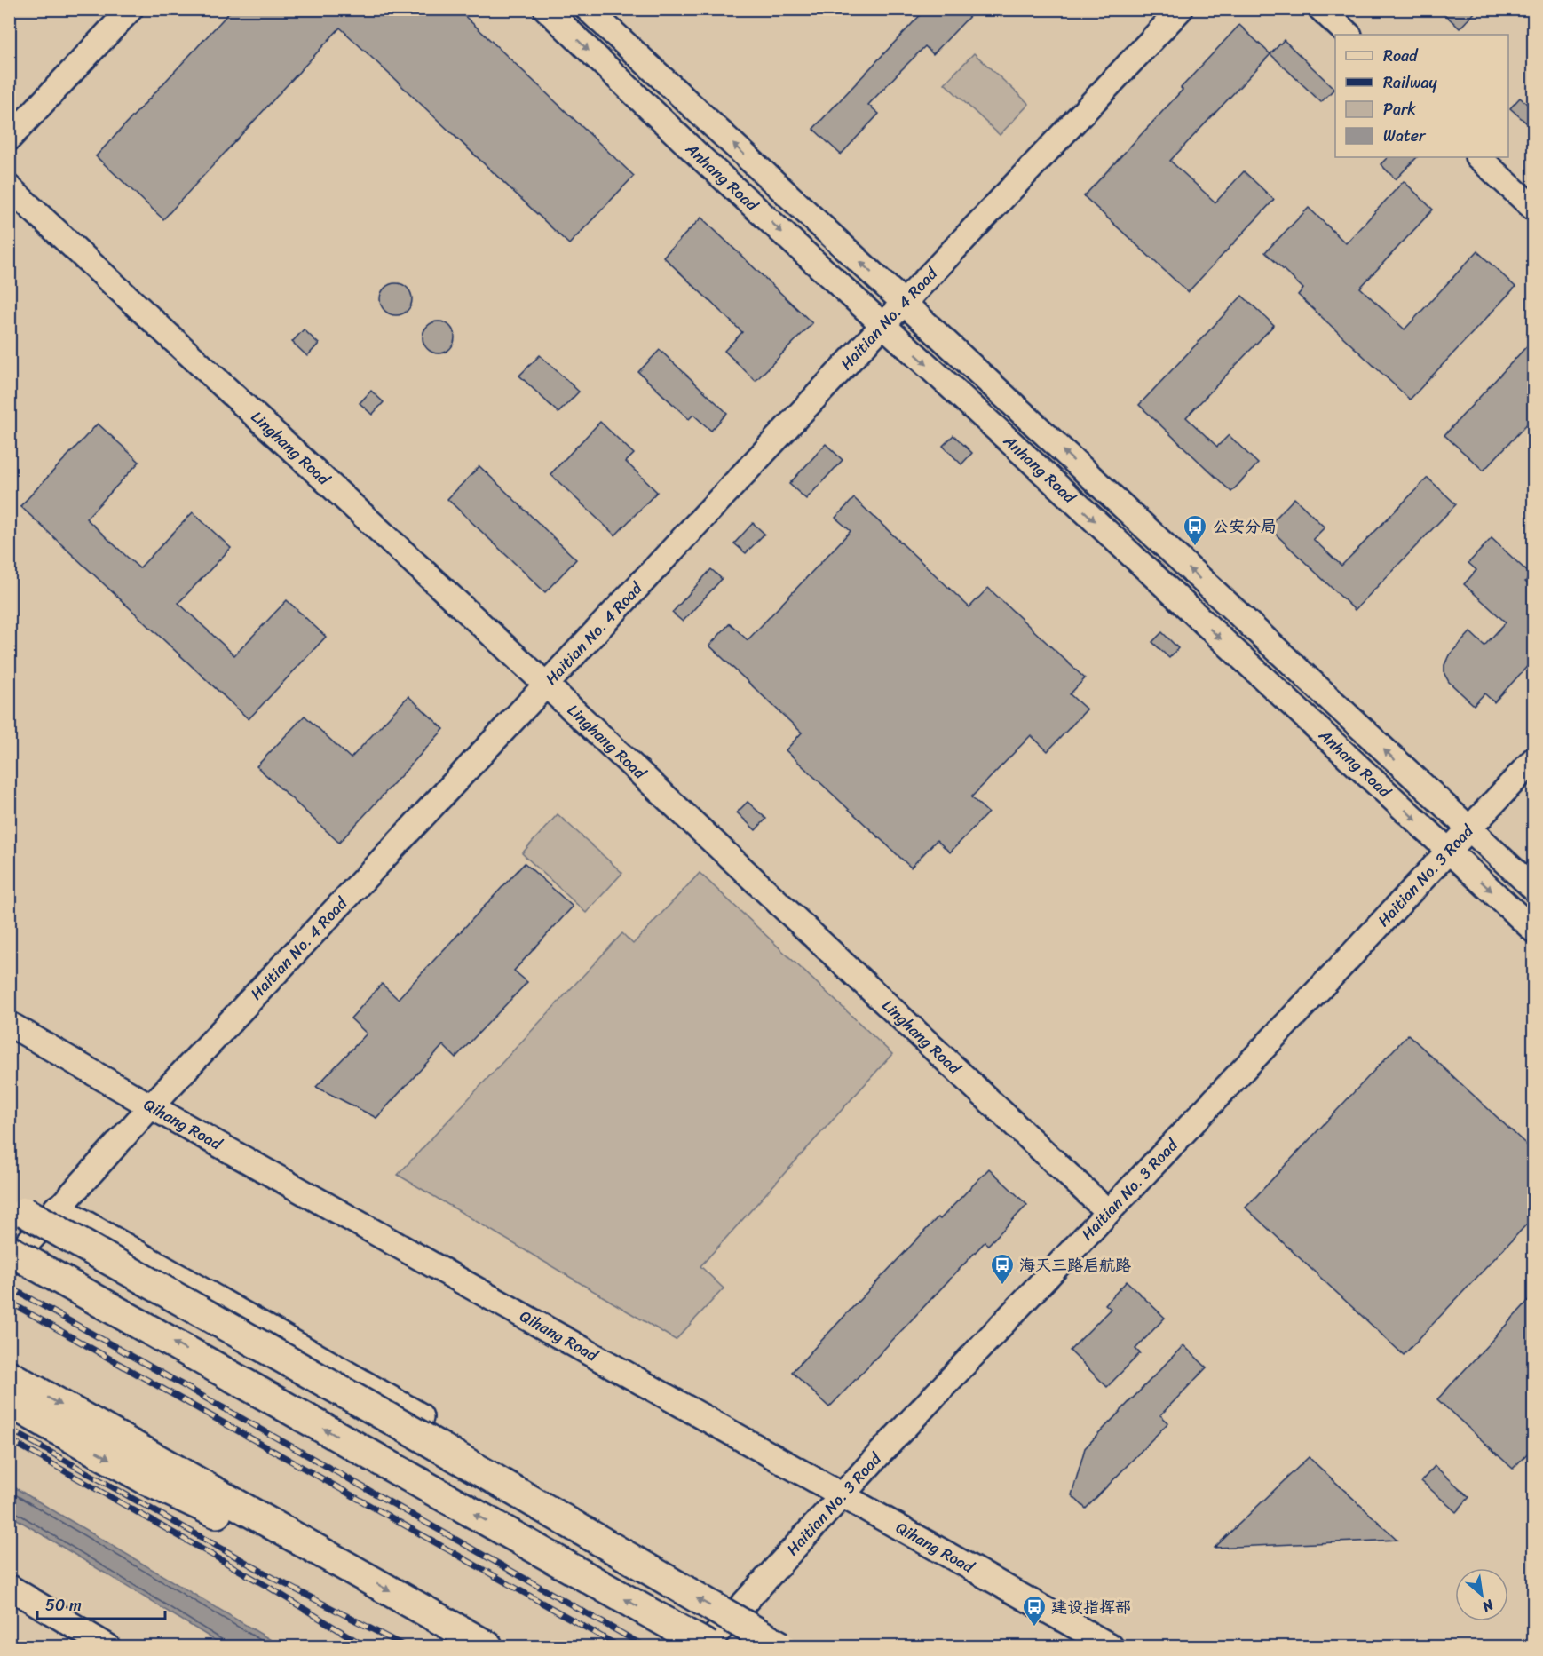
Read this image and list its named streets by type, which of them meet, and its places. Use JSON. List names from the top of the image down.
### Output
{
  "streets": {
    "street": [
      "Anhang Road",
      "Haitian No. 4 Road",
      "Linghang Road",
      "Haitian No. 3 Road",
      "Qihang Road"
    ]
  },
  "crossings": [
    ["Anhang Road", "Haitian No. 4 Road"],
    ["Anhang Road", "Haitian No. 3 Road"],
    ["Haitian No. 4 Road", "Linghang Road"],
    ["Haitian No. 4 Road", "Qihang Road"],
    ["Linghang Road", "Haitian No. 3 Road"],
    ["Haitian No. 3 Road", "Qihang Road"]
  ],
  "places": {
    "bus stop": ["公安分局", "海天三路启航路", "建设指挥部"]
  },
  "legend": [
    "Road",
    "Railway",
    "Park",
    "Water"
  ],
  "scale_bar": "50 m",
  "north": "bottom right"
}
